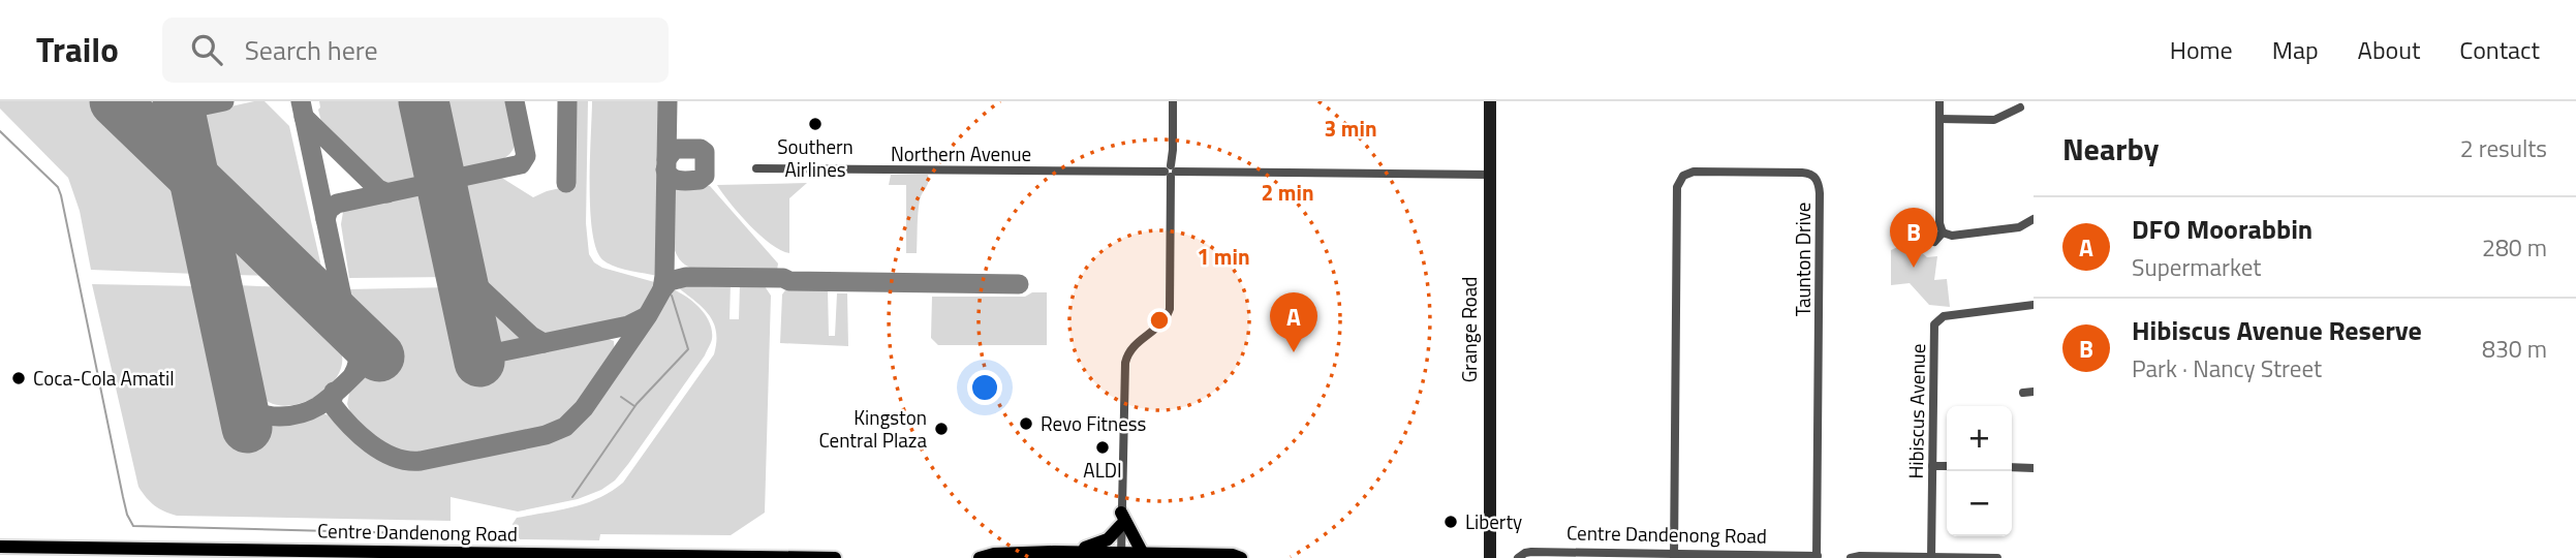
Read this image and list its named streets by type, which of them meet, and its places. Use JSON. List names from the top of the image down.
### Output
{
  "streets": {
    "main road": ["Grange Road", "Centre Dandenong Road"],
    "street": ["Northern Avenue", "Taunton Drive", "Hibiscus Avenue"]
  },
  "crossings": [
    ["Northern Avenue", "Grange Road"],
    ["Taunton Drive", "Centre Dandenong Road"]
  ],
  "places": [
    "Southern Airlines",
    "Coca-Cola Amatil",
    "Revo Fitness",
    "Kingston Central Plaza",
    "ALDI",
    "Liberty"
  ],
  "page": {
    "header": "Trailo",
    "search": "Search here",
    "nav": [
      "Home",
      "Map",
      "About",
      "Contact"
    ],
    "heading": ["Nearby", "2 results"],
    "list": [
      {
        "mark": "A",
        "name": "DFO Moorabbin",
        "note": "Supermarket",
        "value": "280 m"
      },
      {
        "mark": "B",
        "name": "Hibiscus Avenue Reserve",
        "note": "Park · Nancy Street",
        "value": "830 m"
      }
    ],
    "pins": ["B", "A"],
    "map_buttons": ["+", "−"]
  },
  "rings": ["3 min", "2 min", "1 min"]
}
